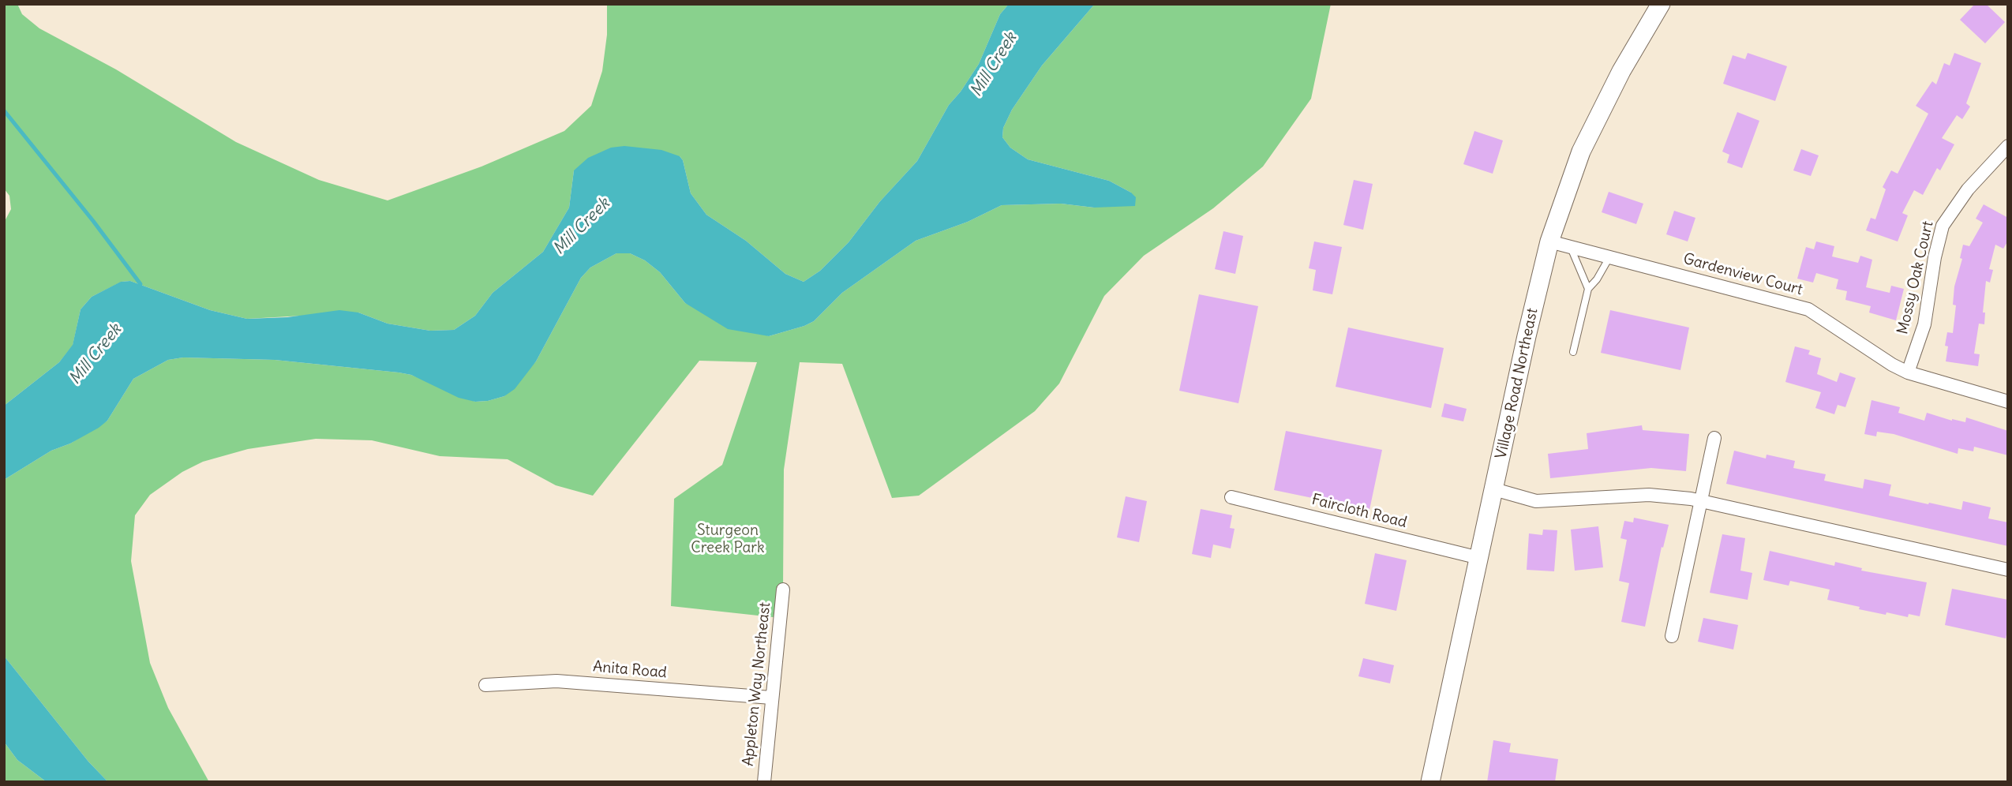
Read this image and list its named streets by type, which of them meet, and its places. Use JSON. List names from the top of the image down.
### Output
{
  "streets": {
    "main road": ["Village Road Northeast"],
    "street": [
      "Gardenview Court",
      "Mossy Oak Court",
      "Faircloth Road",
      "Anita Road",
      "Appleton Way Northeast"
    ]
  },
  "crossings": [
    ["Gardenview Court", "Mossy Oak Court"],
    ["Gardenview Court", "Village Road Northeast"],
    ["Village Road Northeast", "Faircloth Road"],
    ["Anita Road", "Appleton Way Northeast"]
  ],
  "water": ["Mill Creek"],
  "parks": ["Sturgeon Creek Park"]
}
